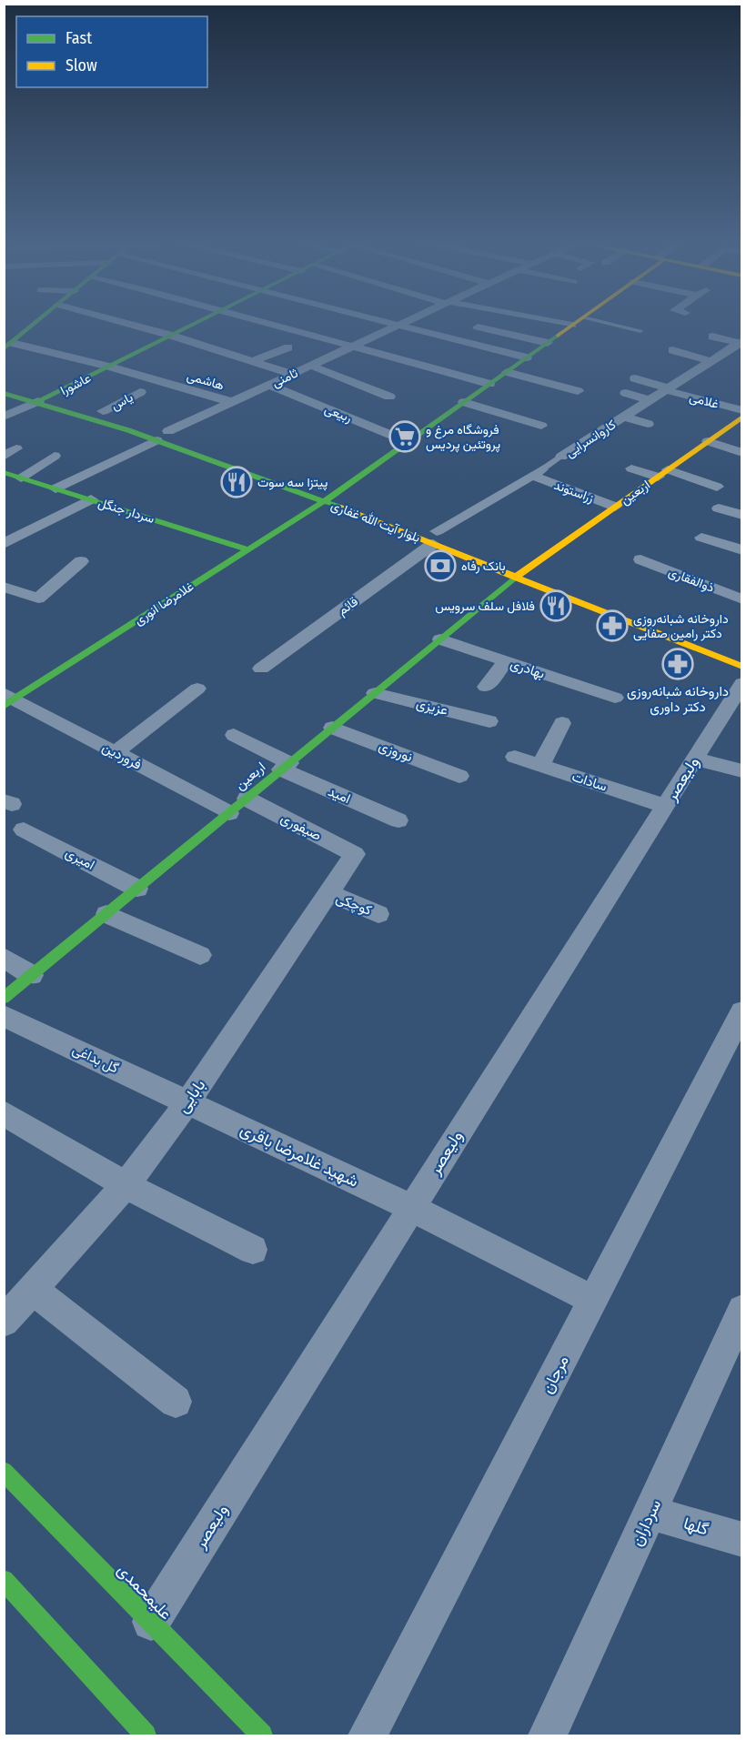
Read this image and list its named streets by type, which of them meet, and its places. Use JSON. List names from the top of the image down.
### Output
{
  "streets": {
    "street": [
      "ثامنی",
      "هاشمی",
      "عاشورا",
      "غلامی",
      "یاس",
      "ربیعی",
      "کاروانسرایی",
      "زراستوند",
      "اربعین",
      "سردار جنگل",
      "بلوار آیت الله غفاری",
      "ذوالفقاری",
      "غلامرضا انوری",
      "قائم",
      "بهادری",
      "عزیزی",
      "نوروزی",
      "فروردین",
      "ولیعصر",
      "سادات",
      "امید",
      "صیفوری",
      "امیری",
      "کوچکی",
      "گل بداغی",
      "بابایی",
      "شهید غلامرضا باقری",
      "مرجان",
      "سرداران",
      "گلها",
      "علیمحمدی"
    ]
  },
  "crossings": [
    ["ثامنی", "هاشمی"],
    ["ثامنی", "ربیعی"],
    ["ثامنی", "بلوار آیت الله غفاری"],
    ["هاشمی", "عاشورا"],
    ["عاشورا", "بلوار آیت الله غفاری"],
    ["غلامی", "کاروانسرایی"],
    ["یاس", "بلوار آیت الله غفاری"],
    ["ربیعی", "غلامرضا انوری"],
    ["کاروانسرایی", "زراستوند"],
    ["کاروانسرایی", "بلوار آیت الله غفاری"],
    ["کاروانسرایی", "قائم"],
    ["زراستوند", "اربعین"],
    ["اربعین", "بلوار آیت الله غفاری"],
    ["اربعین", "بهادری"],
    ["اربعین", "عزیزی"],
    ["اربعین", "نوروزی"],
    ["اربعین", "فروردین"],
    ["اربعین", "امید"],
    ["اربعین", "صیفوری"],
    ["اربعین", "امیری"],
    ["سردار جنگل", "غلامرضا انوری"],
    ["بلوار آیت الله غفاری", "غلامرضا انوری"],
    ["بلوار آیت الله غفاری", "قائم"],
    ["غلامرضا انوری", "فروردین"],
    ["ولیعصر", "سادات"],
    ["ولیعصر", "شهید غلامرضا باقری"],
    ["ولیعصر", "علیمحمدی"],
    ["صیفوری", "بابایی"],
    ["کوچکی", "بابایی"],
    ["گل بداغی", "بابایی"],
    ["گل بداغی", "شهید غلامرضا باقری"],
    ["بابایی", "شهید غلامرضا باقری"],
    ["شهید غلامرضا باقری", "مرجان"],
    ["سرداران", "گلها"]
  ],
  "places": {
    "supermarket": ["فروشگاه مرغ و پروتئین پردیس"],
    "restaurant": ["پیتزا سه سوت", "فلافل سلف سرویس"],
    "bank": ["بانک رفاه"],
    "pharmacy": ["داروخانه شبانه‌روزی دکتر رامین صفایی", "داروخانه شبانه‌روزی دکتر داوری"]
  },
  "legend": ["Fast", "Slow"]
}
